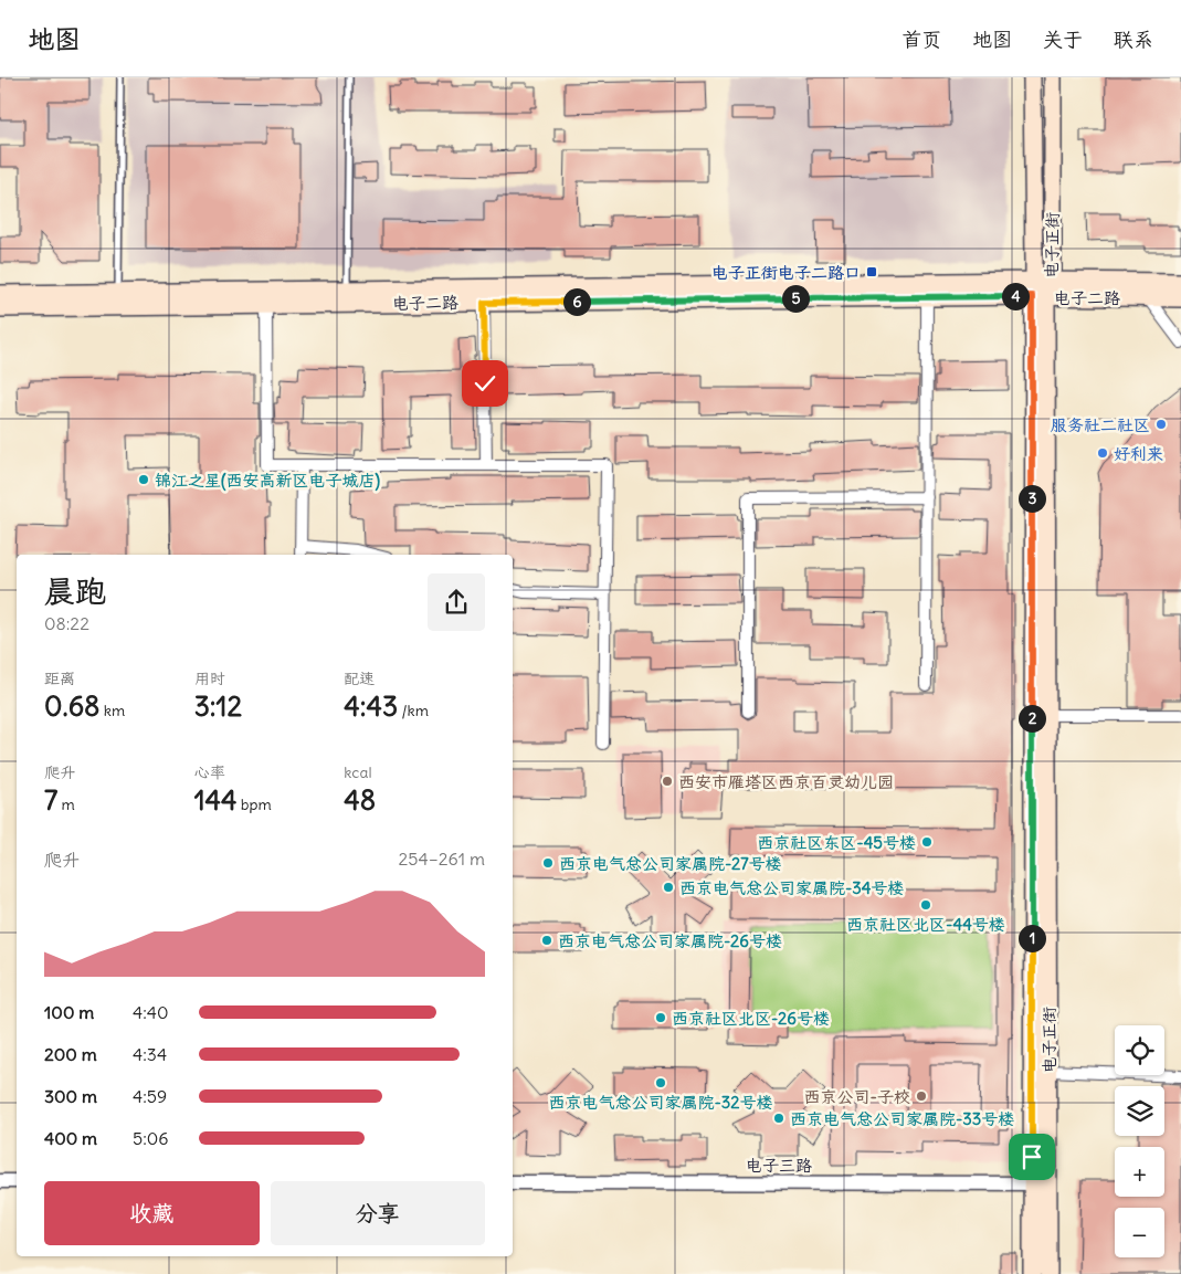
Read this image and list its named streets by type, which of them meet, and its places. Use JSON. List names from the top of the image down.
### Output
{
  "streets": {
    "main road": ["电子正街", "电子二路"],
    "street": ["电子三路"]
  },
  "crossings": [
    ["电子正街", "电子二路"],
    ["电子正街", "电子三路"]
  ],
  "places": {
    "transit": ["电子正街电子二路口"],
    "other": [
      "服务社二社区",
      "好利来",
      "锦江之星(西安高新区电子城店)",
      "西安市雁塔区西京百灵幼儿园",
      "西京社区东区-45号楼",
      "西京电气总公司家属院-27号楼",
      "西京电气总公司家属院-34号楼",
      "西京社区北区-44号楼",
      "西京电气总公司家属院-26号楼",
      "西京社区北区-26号楼",
      "西京电气总公司家属院-32号楼",
      "西京公司-子校",
      "西京电气总公司家属院-33号楼"
    ]
  },
  "page": {
    "header": "地图",
    "nav": [
      "首页",
      "地图",
      "关于",
      "联系"
    ],
    "pins": [
      "4",
      "5",
      "6",
      "3",
      "2",
      "1"
    ],
    "heading": ["晨跑", "08:22"],
    "stats": [
      ["距离", "0.68 km"],
      ["用时", "3:12"],
      ["配速", "4:43 /km"],
      ["爬升", "7 m"],
      ["心率", "144 bpm"],
      ["kcal", "48"]
    ],
    "chart": ["爬升", "254–261 m"],
    "list": [
      {
        "name": "100 m",
        "note": "4:40"
      },
      {
        "name": "200 m",
        "note": "4:34"
      },
      {
        "name": "300 m",
        "note": "4:59"
      },
      {
        "name": "400 m",
        "note": "5:06"
      }
    ],
    "map_buttons": ["+", "−"],
    "buttons": ["收藏", "分享"]
  }
}
